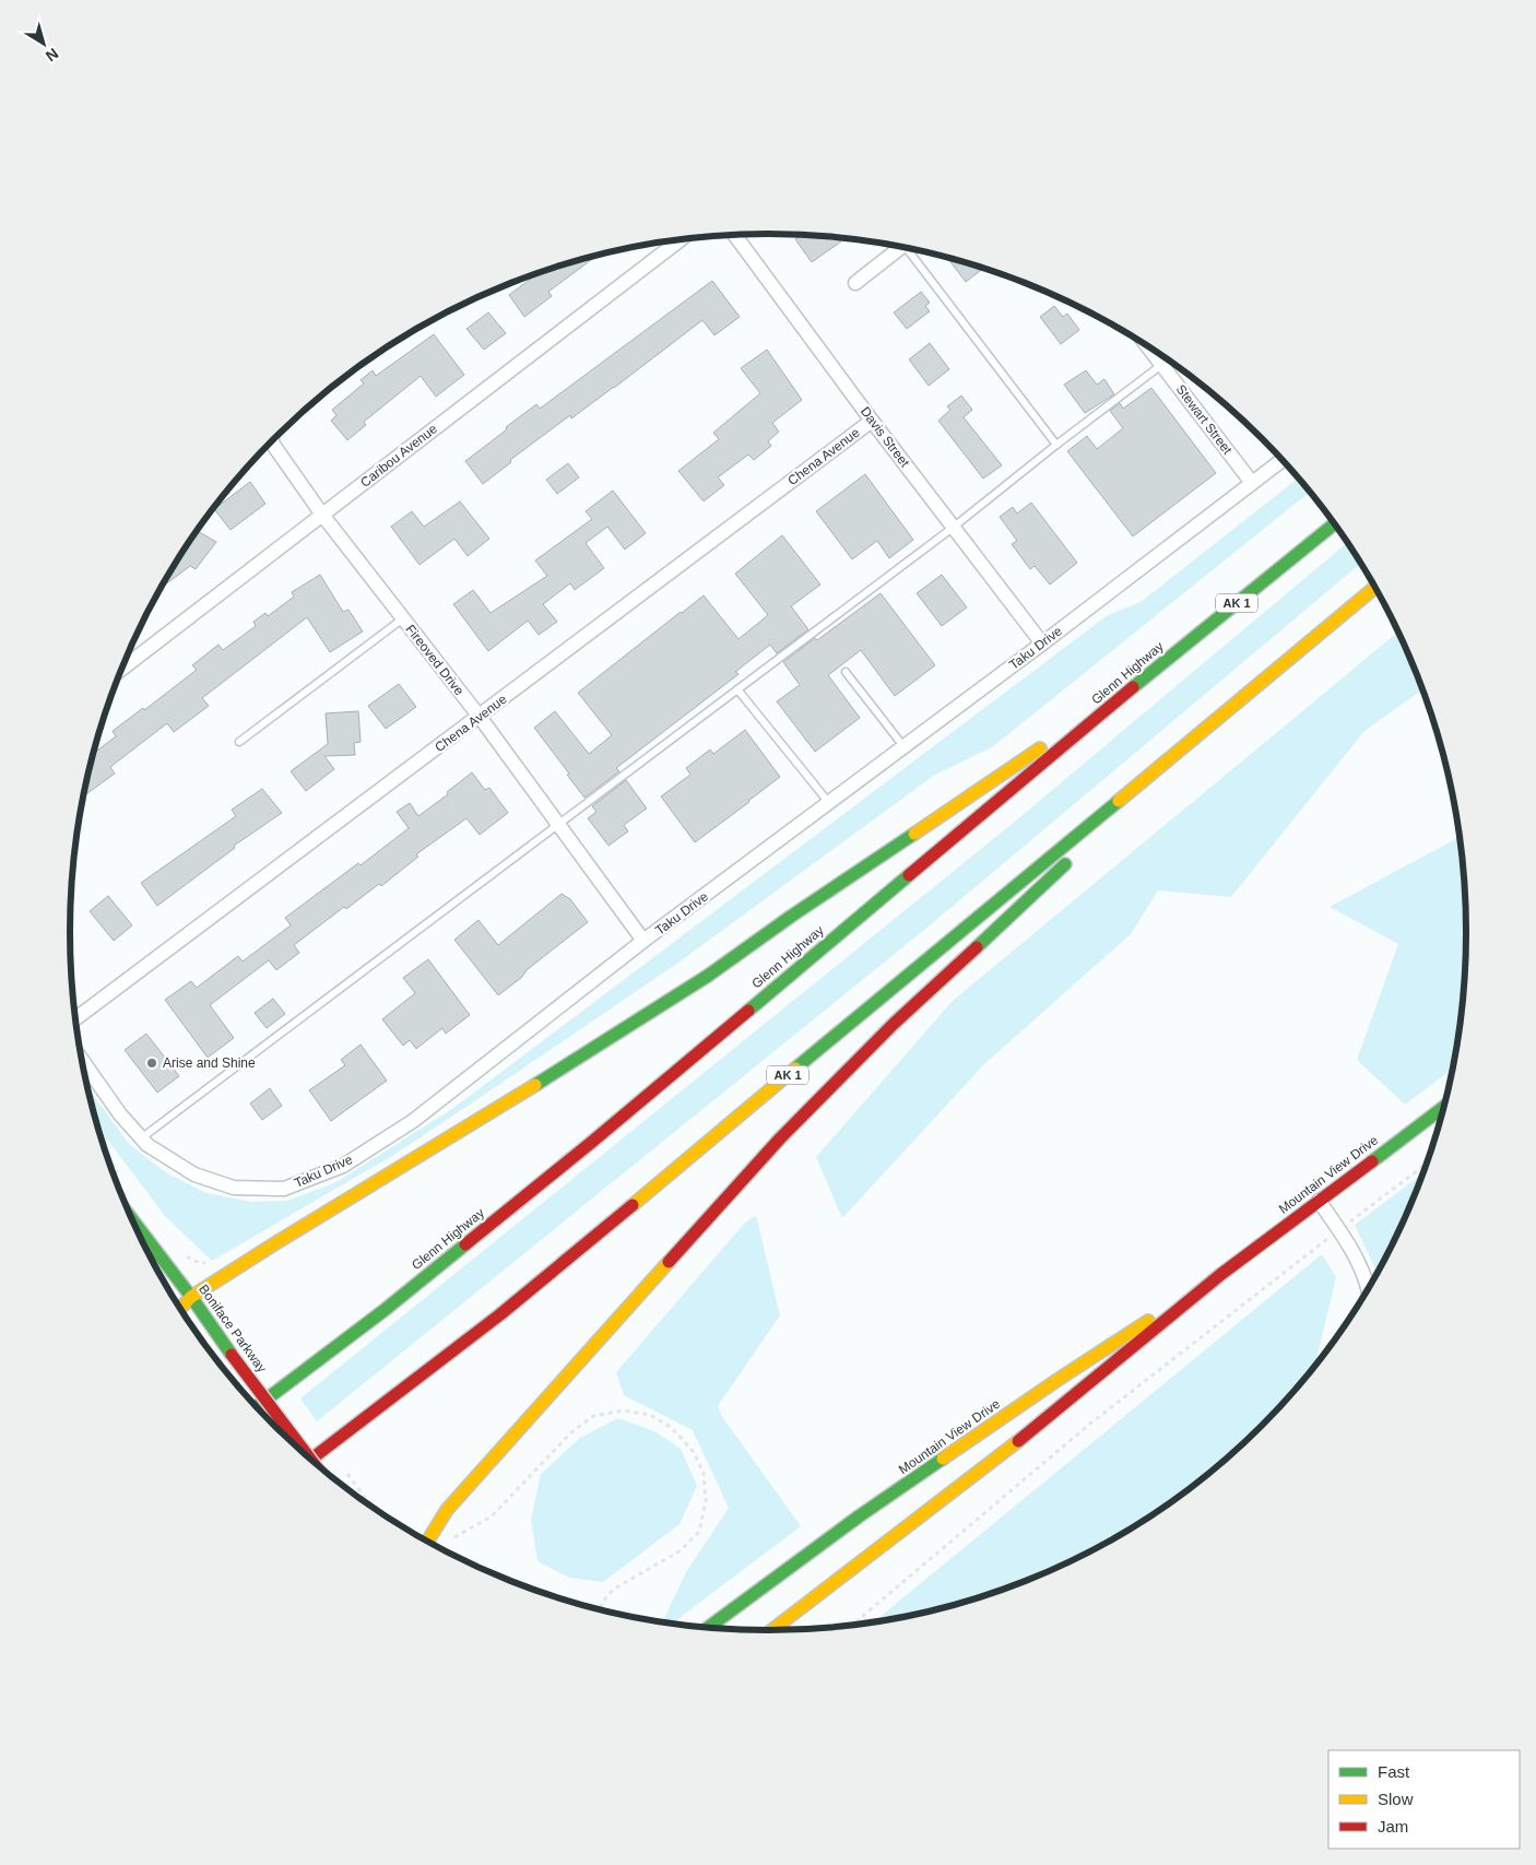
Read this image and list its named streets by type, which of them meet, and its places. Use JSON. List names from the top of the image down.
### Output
{
  "streets": {
    "main road": [
      "AK 1",
      "Glenn Highway",
      "Mountain View Drive",
      "Boniface Parkway"
    ],
    "street": [
      "Stewart Street",
      "Davis Street",
      "Caribou Avenue",
      "Chena Avenue",
      "Taku Drive",
      "Fireoved Drive"
    ]
  },
  "crossings": [
    ["Stewart Street", "Taku Drive"],
    ["Davis Street", "Chena Avenue"],
    ["Davis Street", "Taku Drive"],
    ["Caribou Avenue", "Fireoved Drive"],
    ["Chena Avenue", "Fireoved Drive"],
    ["Taku Drive", "Fireoved Drive"]
  ],
  "places": ["Arise and Shine"],
  "legend": ["Fast", "Slow", "Jam"],
  "north": "bottom right"
}
